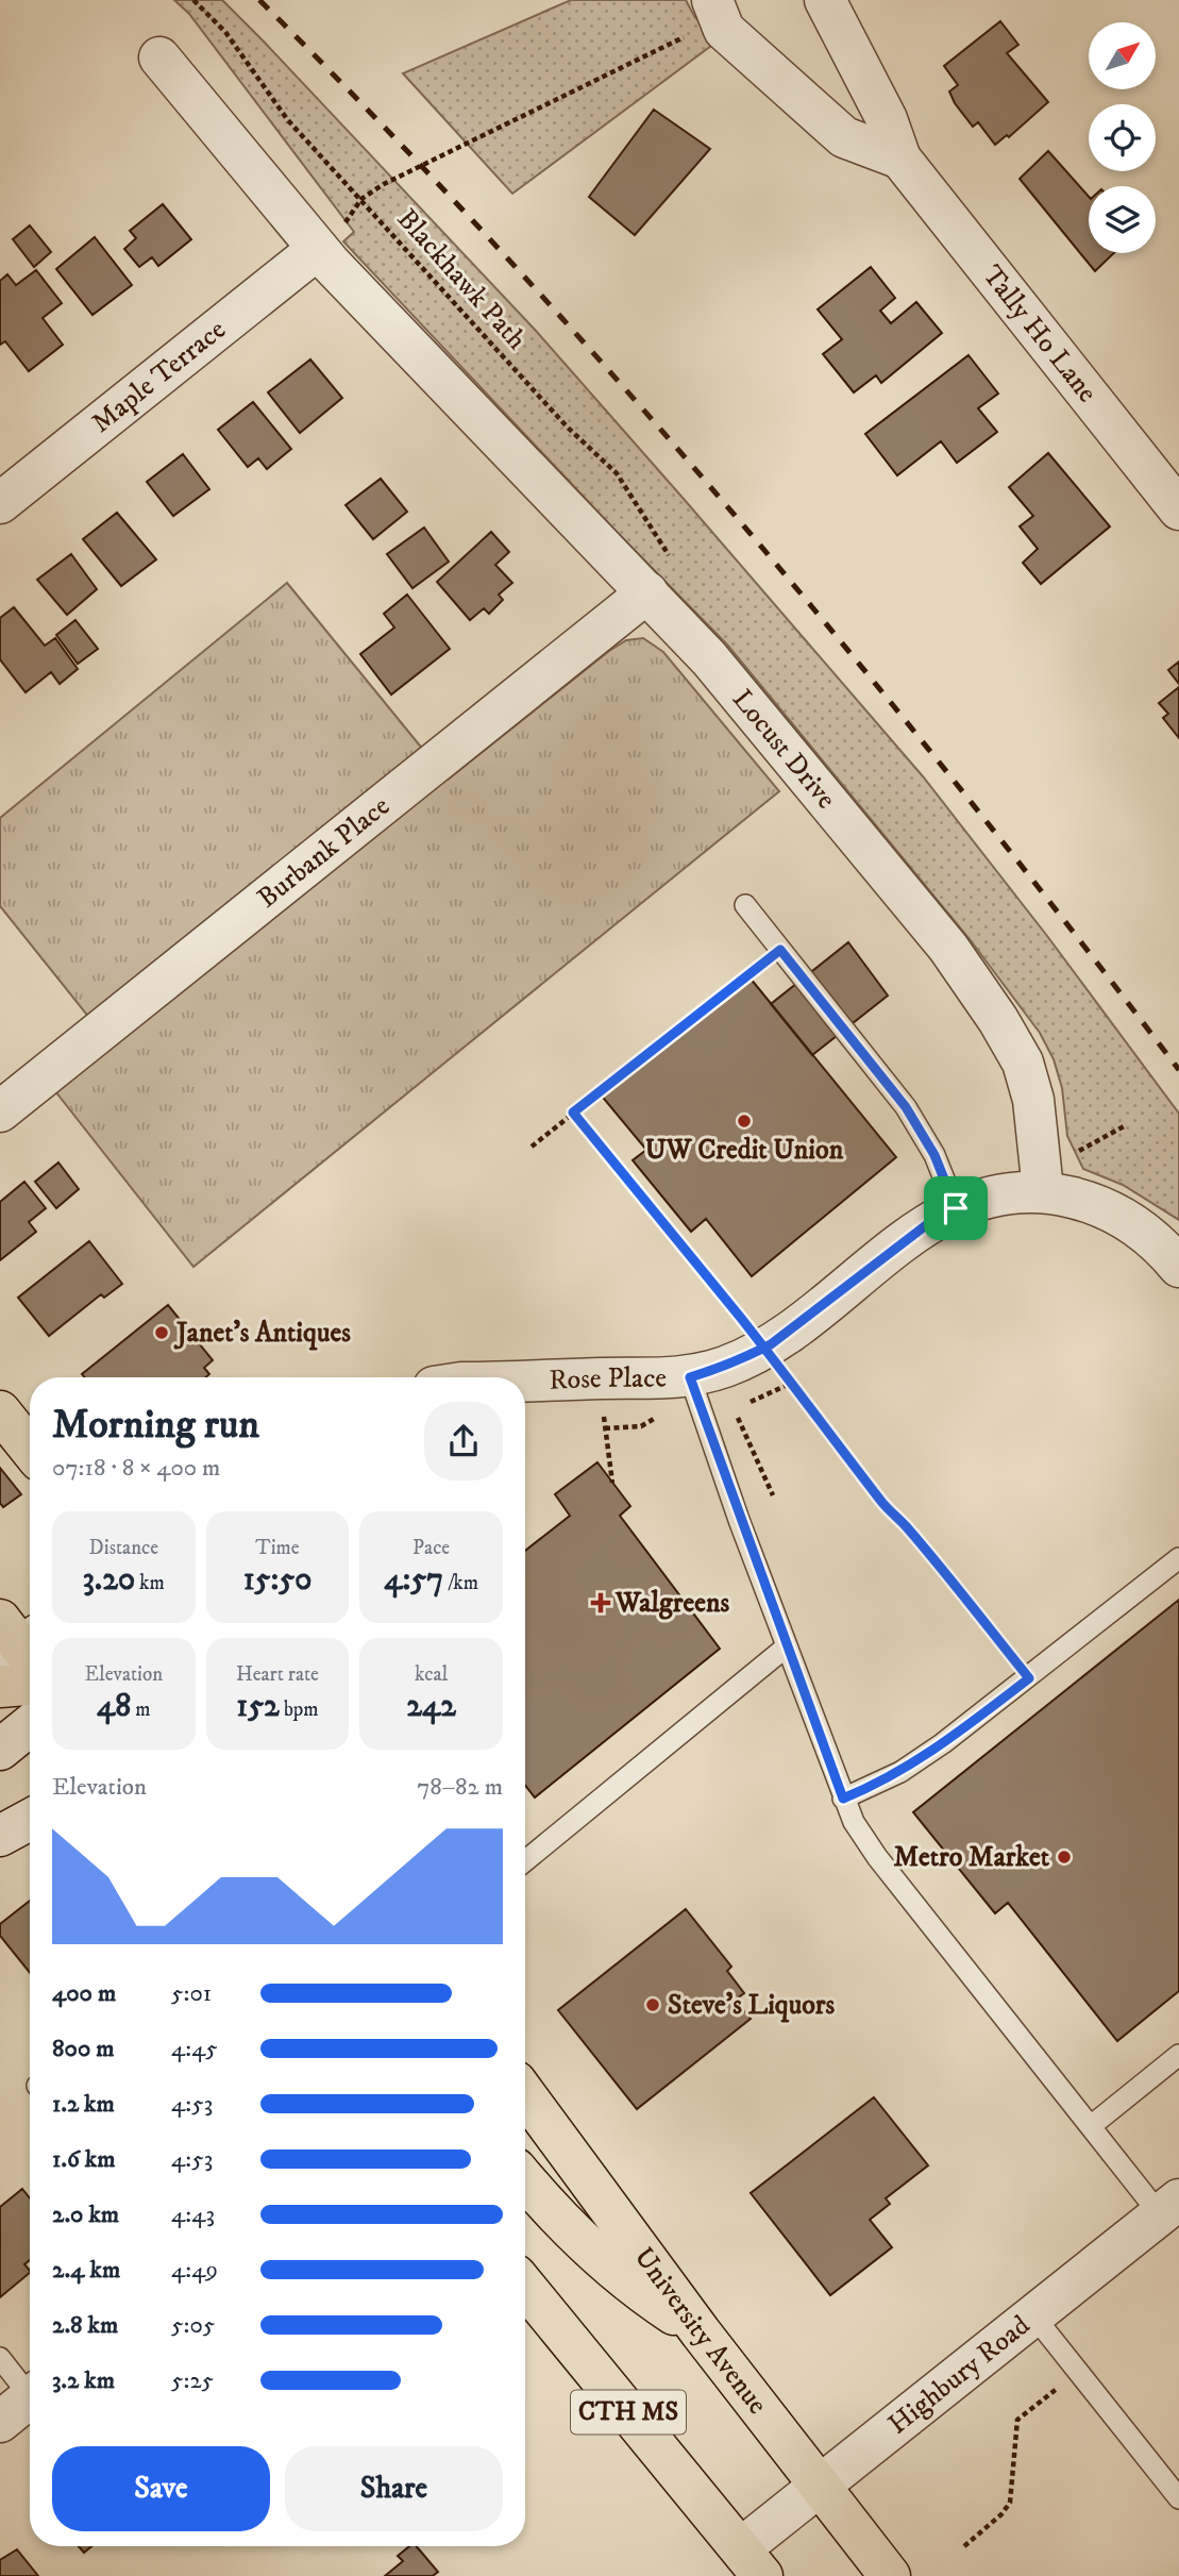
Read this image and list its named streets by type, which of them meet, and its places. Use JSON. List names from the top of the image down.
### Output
{
  "streets": {
    "main road": ["University Avenue", "CTH MS"],
    "street": [
      "Tally Ho Lane",
      "Maple Terrace",
      "Locust Drive",
      "Burbank Place",
      "Rose Place",
      "Highbury Road"
    ],
    "path": ["Blackhawk Path"]
  },
  "crossings": [
    ["Blackhawk Path", "Locust Drive"],
    ["Blackhawk Path", "Burbank Place"],
    ["Maple Terrace", "Locust Drive"],
    ["Locust Drive", "Burbank Place"],
    ["Locust Drive", "Rose Place"],
    ["University Avenue", "Highbury Road"],
    ["Highbury Road", "CTH MS"]
  ],
  "places": {
    "other": [
      "UW Credit Union",
      "Janet's Antiques",
      "Metro Market",
      "Steve's Liquors"
    ],
    "health": ["Walgreens"]
  },
  "north": "top right",
  "page": {
    "heading": ["Morning run", "07:18 · 8 × 400 m"],
    "stats": [
      ["Distance", "3.20 km"],
      ["Time", "15:50"],
      ["Pace", "4:57 /km"],
      ["Elevation", "48 m"],
      ["Heart rate", "152 bpm"],
      ["kcal", "242"]
    ],
    "chart": ["Elevation", "78–82 m"],
    "list": [
      {
        "name": "400 m",
        "note": "5:01"
      },
      {
        "name": "800 m",
        "note": "4:45"
      },
      {
        "name": "1.2 km",
        "note": "4:53"
      },
      {
        "name": "1.6 km",
        "note": "4:53"
      },
      {
        "name": "2.0 km",
        "note": "4:43"
      },
      {
        "name": "2.4 km",
        "note": "4:49"
      },
      {
        "name": "2.8 km",
        "note": "5:05"
      },
      {
        "name": "3.2 km",
        "note": "5:25"
      }
    ],
    "buttons": ["Save", "Share"]
  }
}
